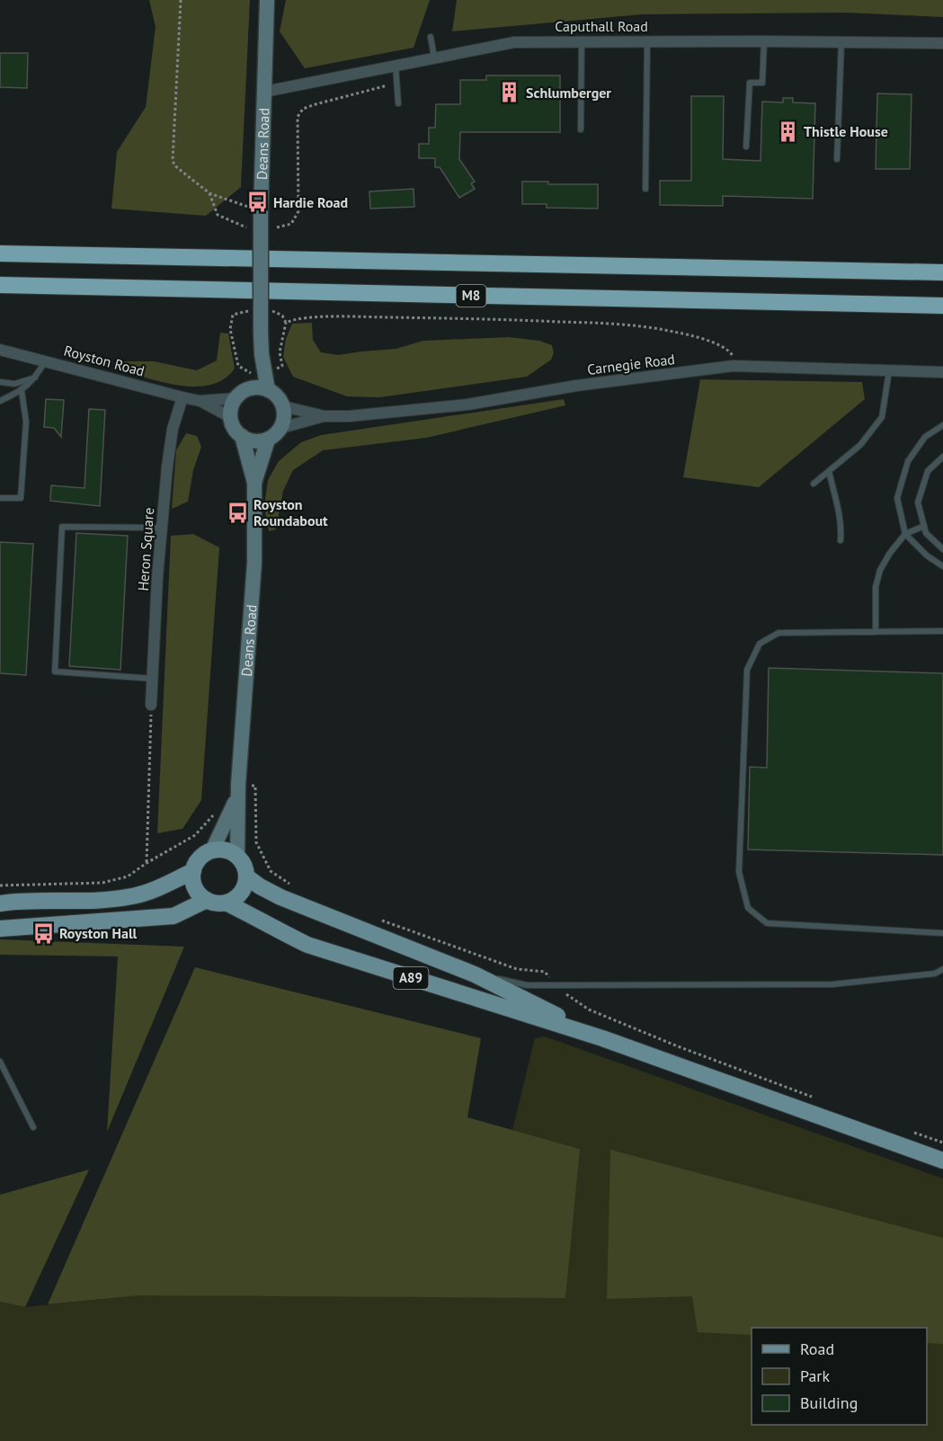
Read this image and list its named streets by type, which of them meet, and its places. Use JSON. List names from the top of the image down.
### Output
{
  "streets": {
    "highway": ["M8"],
    "main road": ["A89"],
    "street": [
      "Caputhall Road",
      "Deans Road",
      "Royston Road",
      "Carnegie Road",
      "Heron Square"
    ]
  },
  "crossings": [
    ["Caputhall Road", "Deans Road"],
    ["Deans Road", "Royston Road"],
    ["Deans Road", "Carnegie Road"],
    ["Deans Road", "A89"],
    ["Royston Road", "Carnegie Road"],
    ["Royston Road", "Heron Square"]
  ],
  "places": {
    "building": ["Schlumberger", "Thistle House"],
    "bus stop": ["Hardie Road", "Royston Roundabout", "Royston Hall"]
  },
  "legend": ["Road", "Park", "Building"]
}
